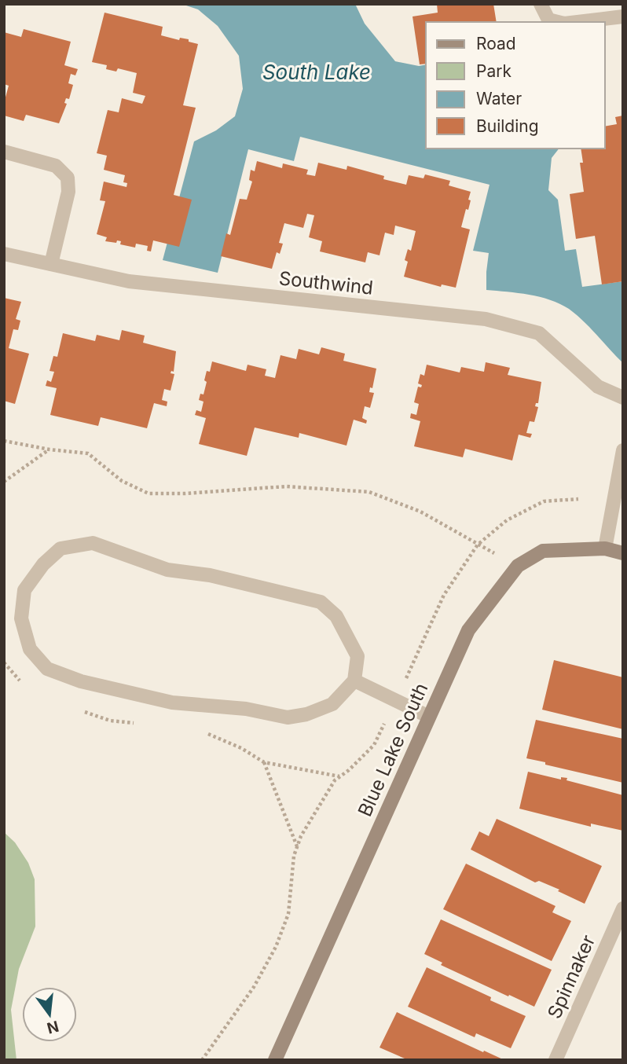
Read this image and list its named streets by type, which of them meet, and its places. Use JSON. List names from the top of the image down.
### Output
{
  "streets": {
    "street": ["Southwind", "Blue Lake South", "Spinnaker"]
  },
  "water": ["South Lake"],
  "legend": [
    "Road",
    "Park",
    "Water",
    "Building"
  ],
  "north": "bottom"
}
